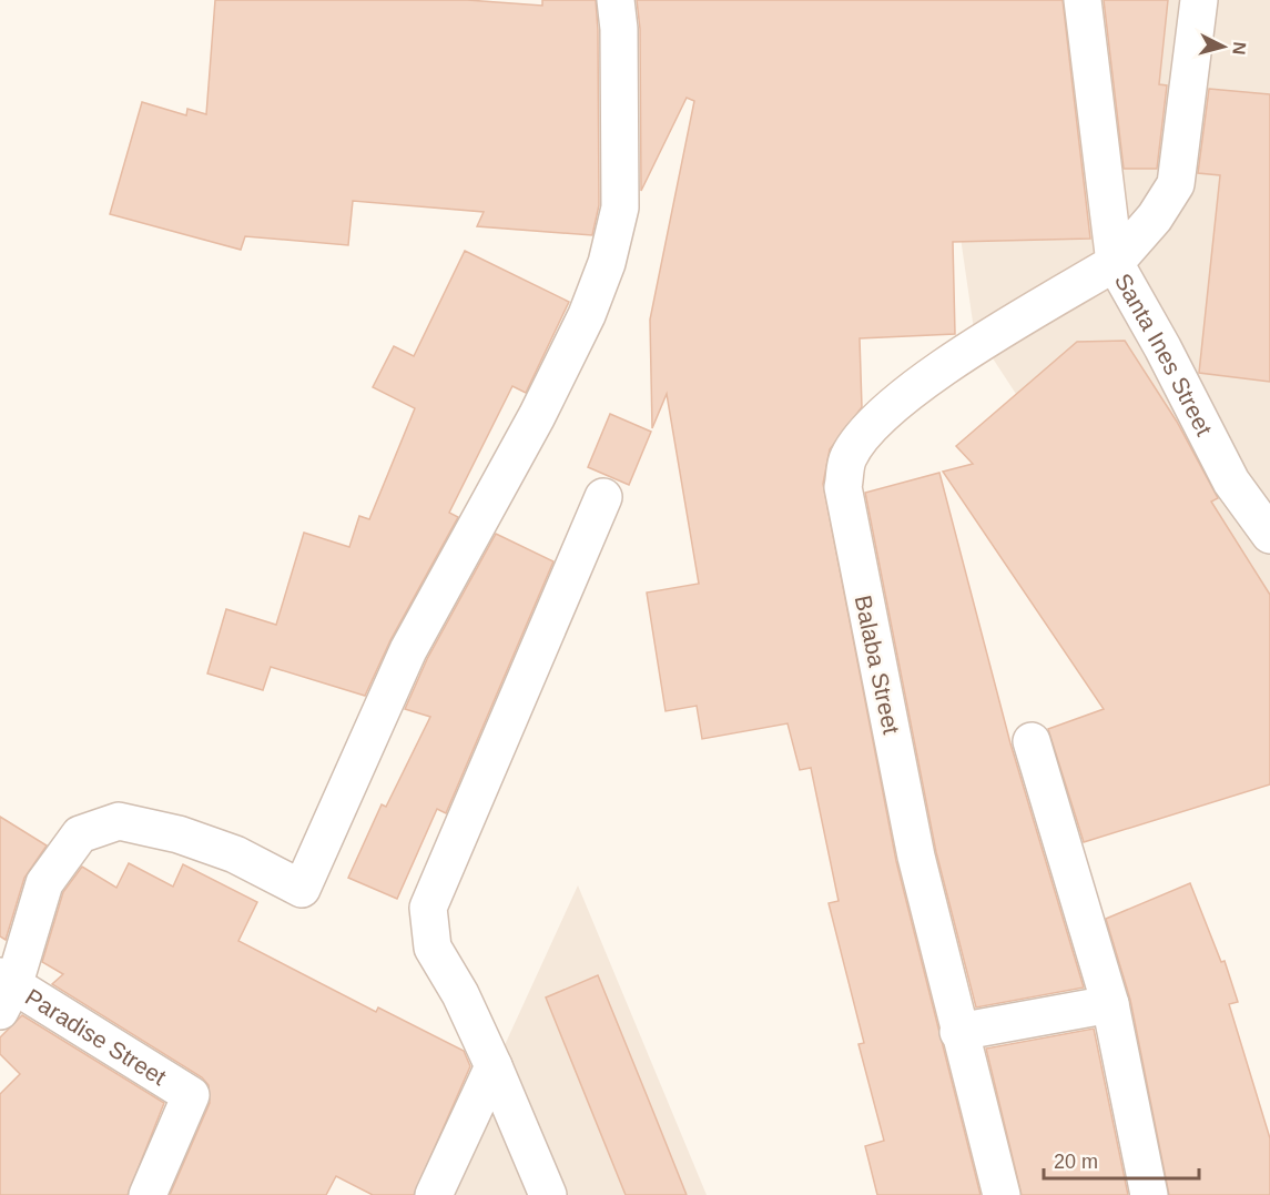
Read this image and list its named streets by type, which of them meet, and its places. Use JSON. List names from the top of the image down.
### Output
{
  "streets": {
    "street": ["Santa Ines Street", "Balaba Street", "Paradise Street"]
  },
  "crossings": [
    ["Santa Ines Street", "Balaba Street"]
  ],
  "scale_bar": "20 m",
  "north": "right"
}
